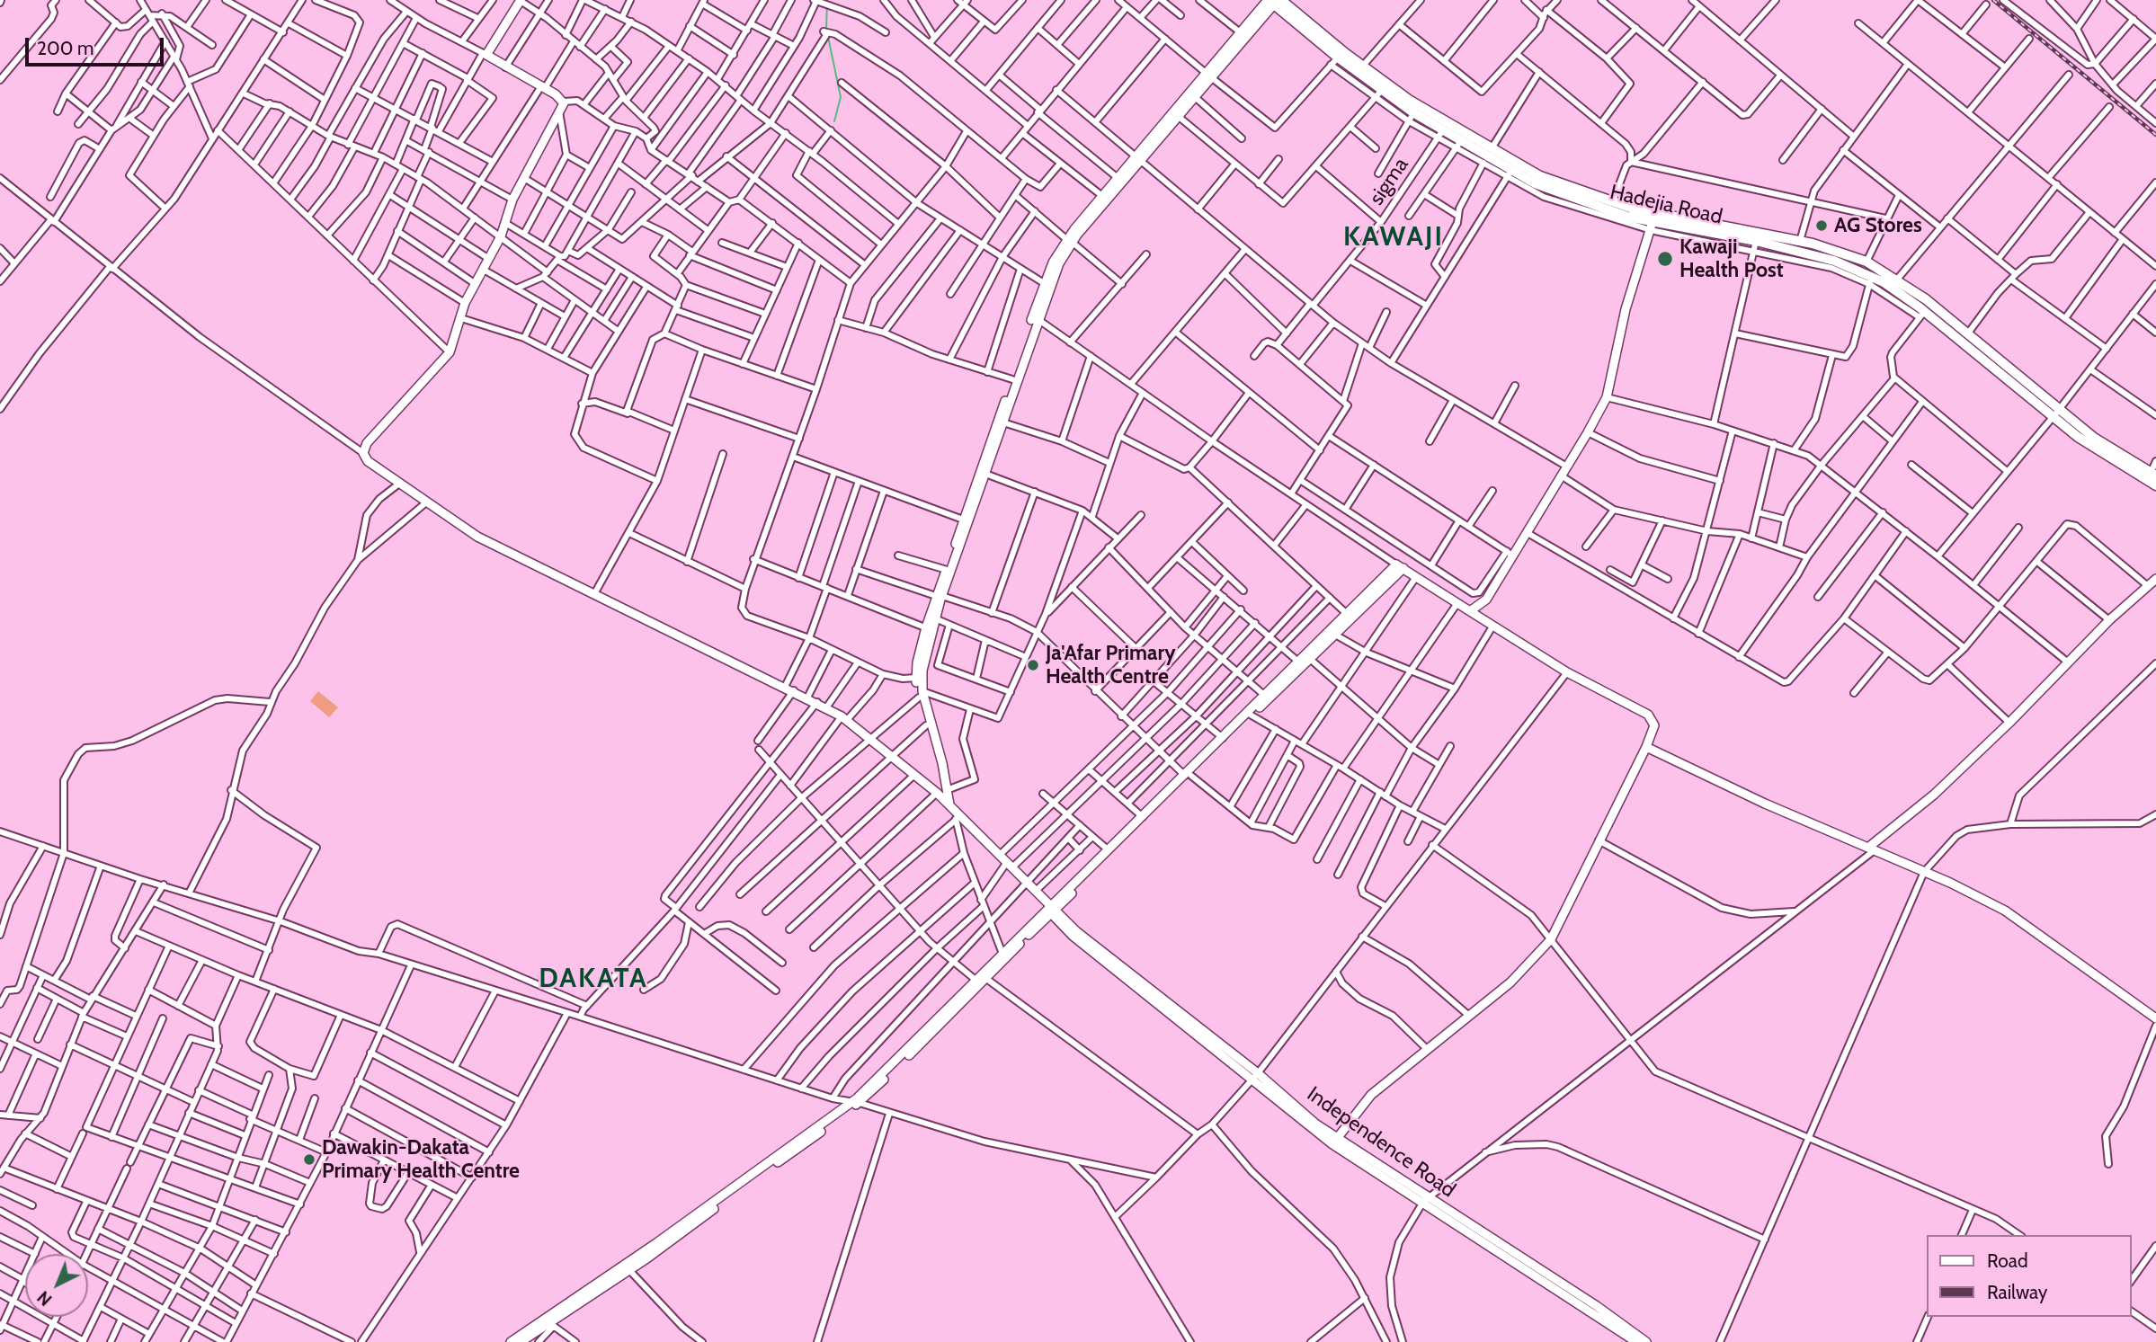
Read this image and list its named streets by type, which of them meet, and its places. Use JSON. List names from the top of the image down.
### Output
{
  "streets": {
    "main road": ["Hadejia Road"],
    "street": ["sigma", "Independence Road"]
  },
  "crossings": [
    ["sigma", "Hadejia Road"]
  ],
  "districts": ["KAWAJI", "DAKATA"],
  "places": [
    "AG Stores",
    "Kawaji Health Post",
    "Ja'Afar Primary Health Centre",
    "Dawakin-Dakata Primary Health Centre"
  ],
  "legend": ["Road", "Railway"],
  "scale_bar": "200 m",
  "north": "bottom left"
}
